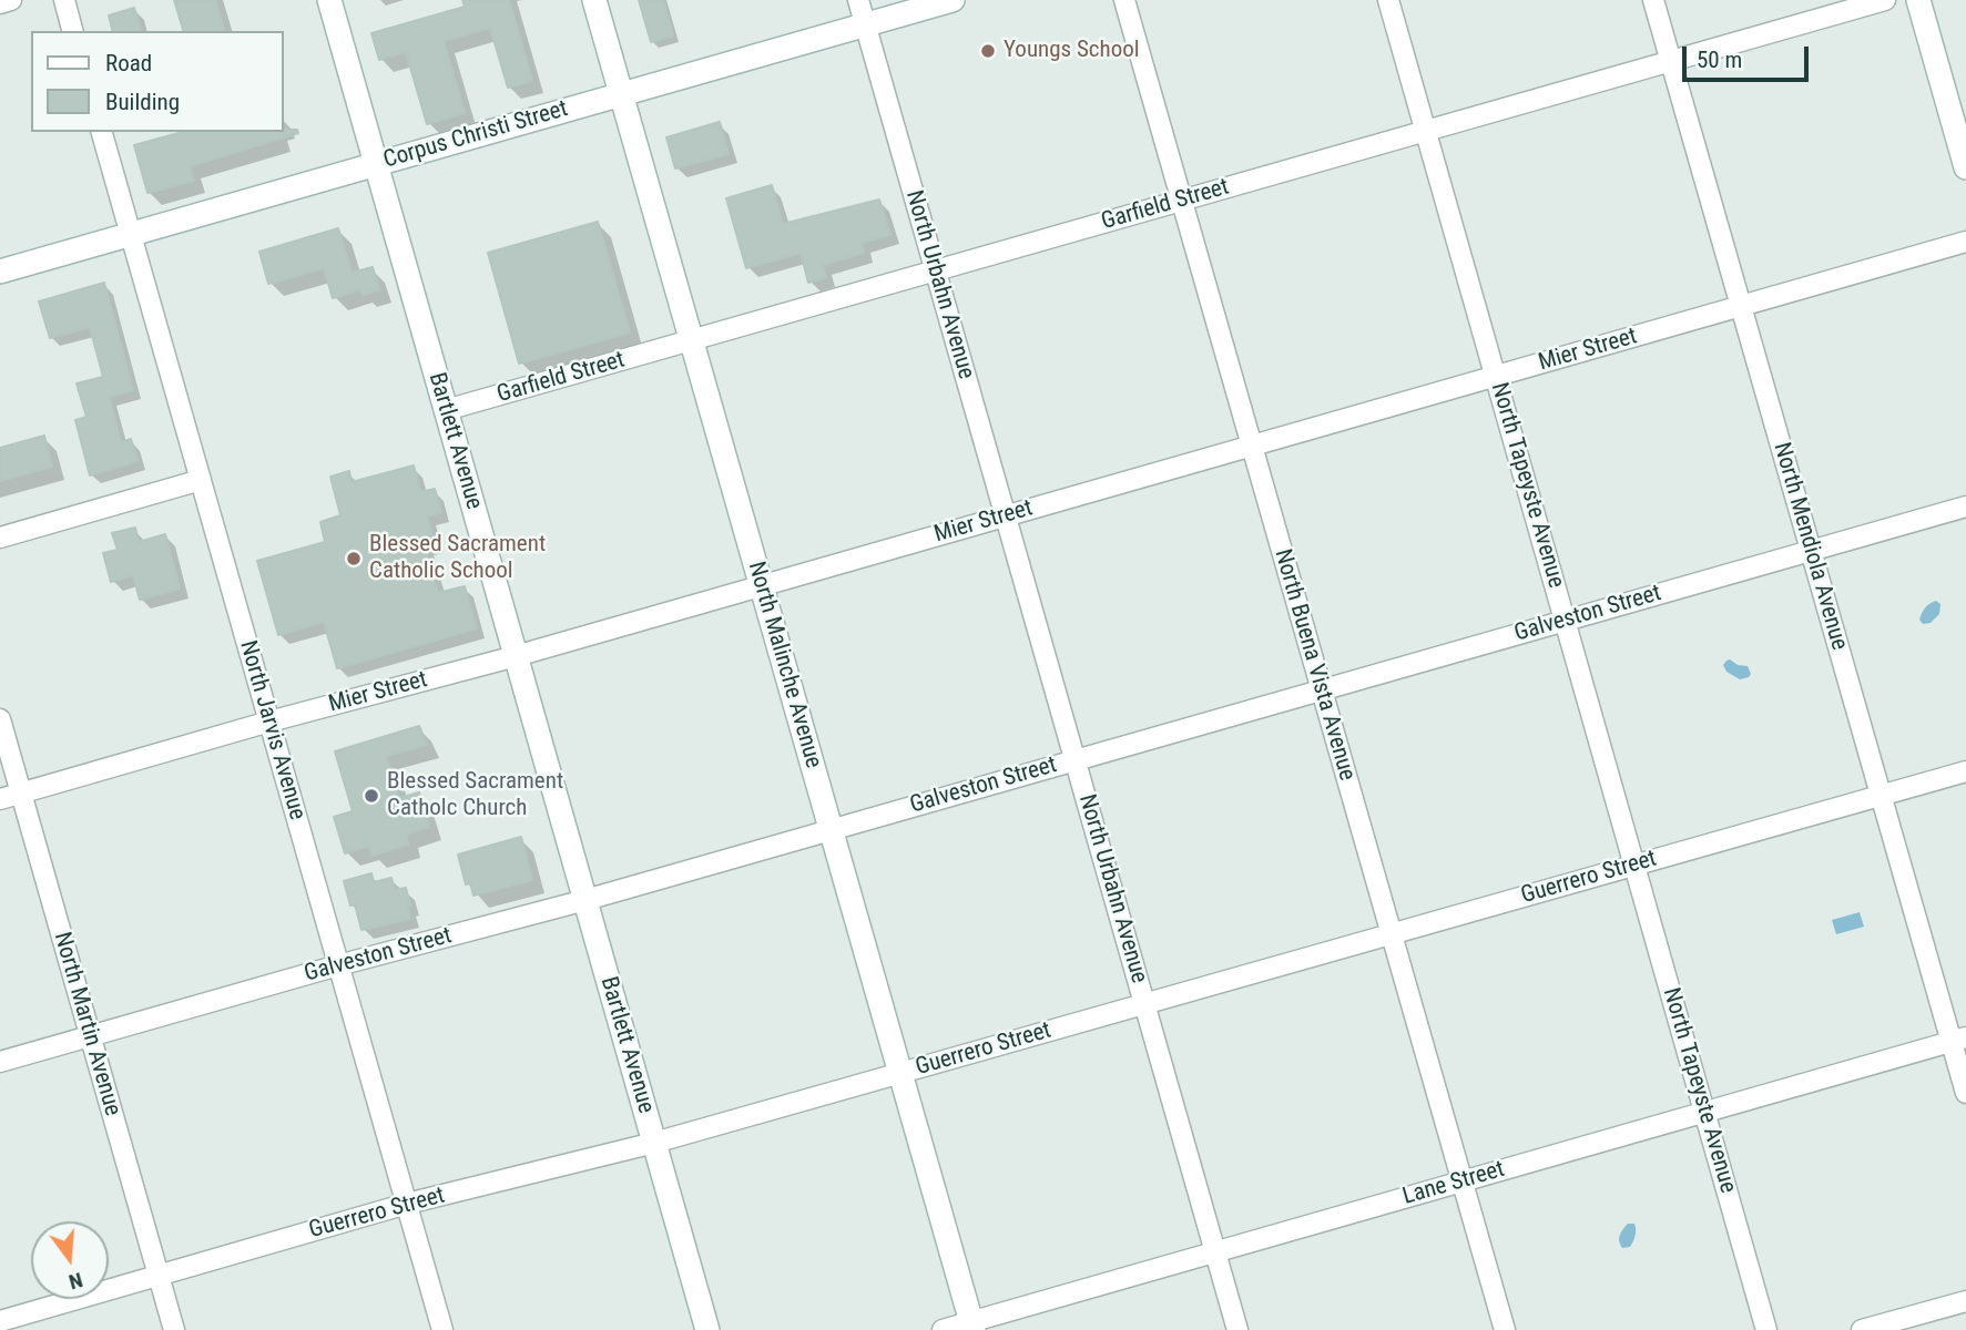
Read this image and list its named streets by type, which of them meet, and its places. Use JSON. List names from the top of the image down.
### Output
{
  "streets": {
    "main road": ["Corpus Christi Street", "Bartlett Avenue", "North Malinche Avenue"],
    "street": [
      "Garfield Street",
      "North Urbahn Avenue",
      "Mier Street",
      "North Tapeyste Avenue",
      "North Mendiola Avenue",
      "Galveston Street",
      "North Buena Vista Avenue",
      "North Jarvis Avenue",
      "Guerrero Street",
      "North Martin Avenue",
      "Lane Street"
    ]
  },
  "crossings": [
    ["Corpus Christi Street", "North Urbahn Avenue"],
    ["Corpus Christi Street", "Bartlett Avenue"],
    ["Corpus Christi Street", "North Malinche Avenue"],
    ["Corpus Christi Street", "North Jarvis Avenue"],
    ["Garfield Street", "North Urbahn Avenue"],
    ["Garfield Street", "Bartlett Avenue"],
    ["Garfield Street", "North Tapeyste Avenue"],
    ["Garfield Street", "North Mendiola Avenue"],
    ["Garfield Street", "North Malinche Avenue"],
    ["Garfield Street", "North Buena Vista Avenue"],
    ["North Urbahn Avenue", "Mier Street"],
    ["North Urbahn Avenue", "Galveston Street"],
    ["North Urbahn Avenue", "Guerrero Street"],
    ["North Urbahn Avenue", "Lane Street"],
    ["Mier Street", "Bartlett Avenue"],
    ["Mier Street", "North Tapeyste Avenue"],
    ["Mier Street", "North Mendiola Avenue"],
    ["Mier Street", "North Malinche Avenue"],
    ["Mier Street", "North Buena Vista Avenue"],
    ["Mier Street", "North Jarvis Avenue"],
    ["Mier Street", "North Martin Avenue"],
    ["Bartlett Avenue", "Galveston Street"],
    ["Bartlett Avenue", "Guerrero Street"],
    ["North Tapeyste Avenue", "Galveston Street"],
    ["North Tapeyste Avenue", "Guerrero Street"],
    ["North Tapeyste Avenue", "Lane Street"],
    ["North Mendiola Avenue", "Galveston Street"],
    ["North Mendiola Avenue", "Guerrero Street"],
    ["North Mendiola Avenue", "Lane Street"],
    ["Galveston Street", "North Malinche Avenue"],
    ["Galveston Street", "North Buena Vista Avenue"],
    ["Galveston Street", "North Jarvis Avenue"],
    ["Galveston Street", "North Martin Avenue"],
    ["North Malinche Avenue", "Guerrero Street"],
    ["North Malinche Avenue", "Lane Street"],
    ["North Buena Vista Avenue", "Guerrero Street"],
    ["North Buena Vista Avenue", "Lane Street"],
    ["North Jarvis Avenue", "Guerrero Street"],
    ["Guerrero Street", "North Martin Avenue"]
  ],
  "places": ["Youngs School", "Blessed Sacrament Catholic School", "Blessed Sacrament Catholc Church"],
  "legend": ["Road", "Building"],
  "scale_bar": "50 m",
  "north": "bottom"
}
